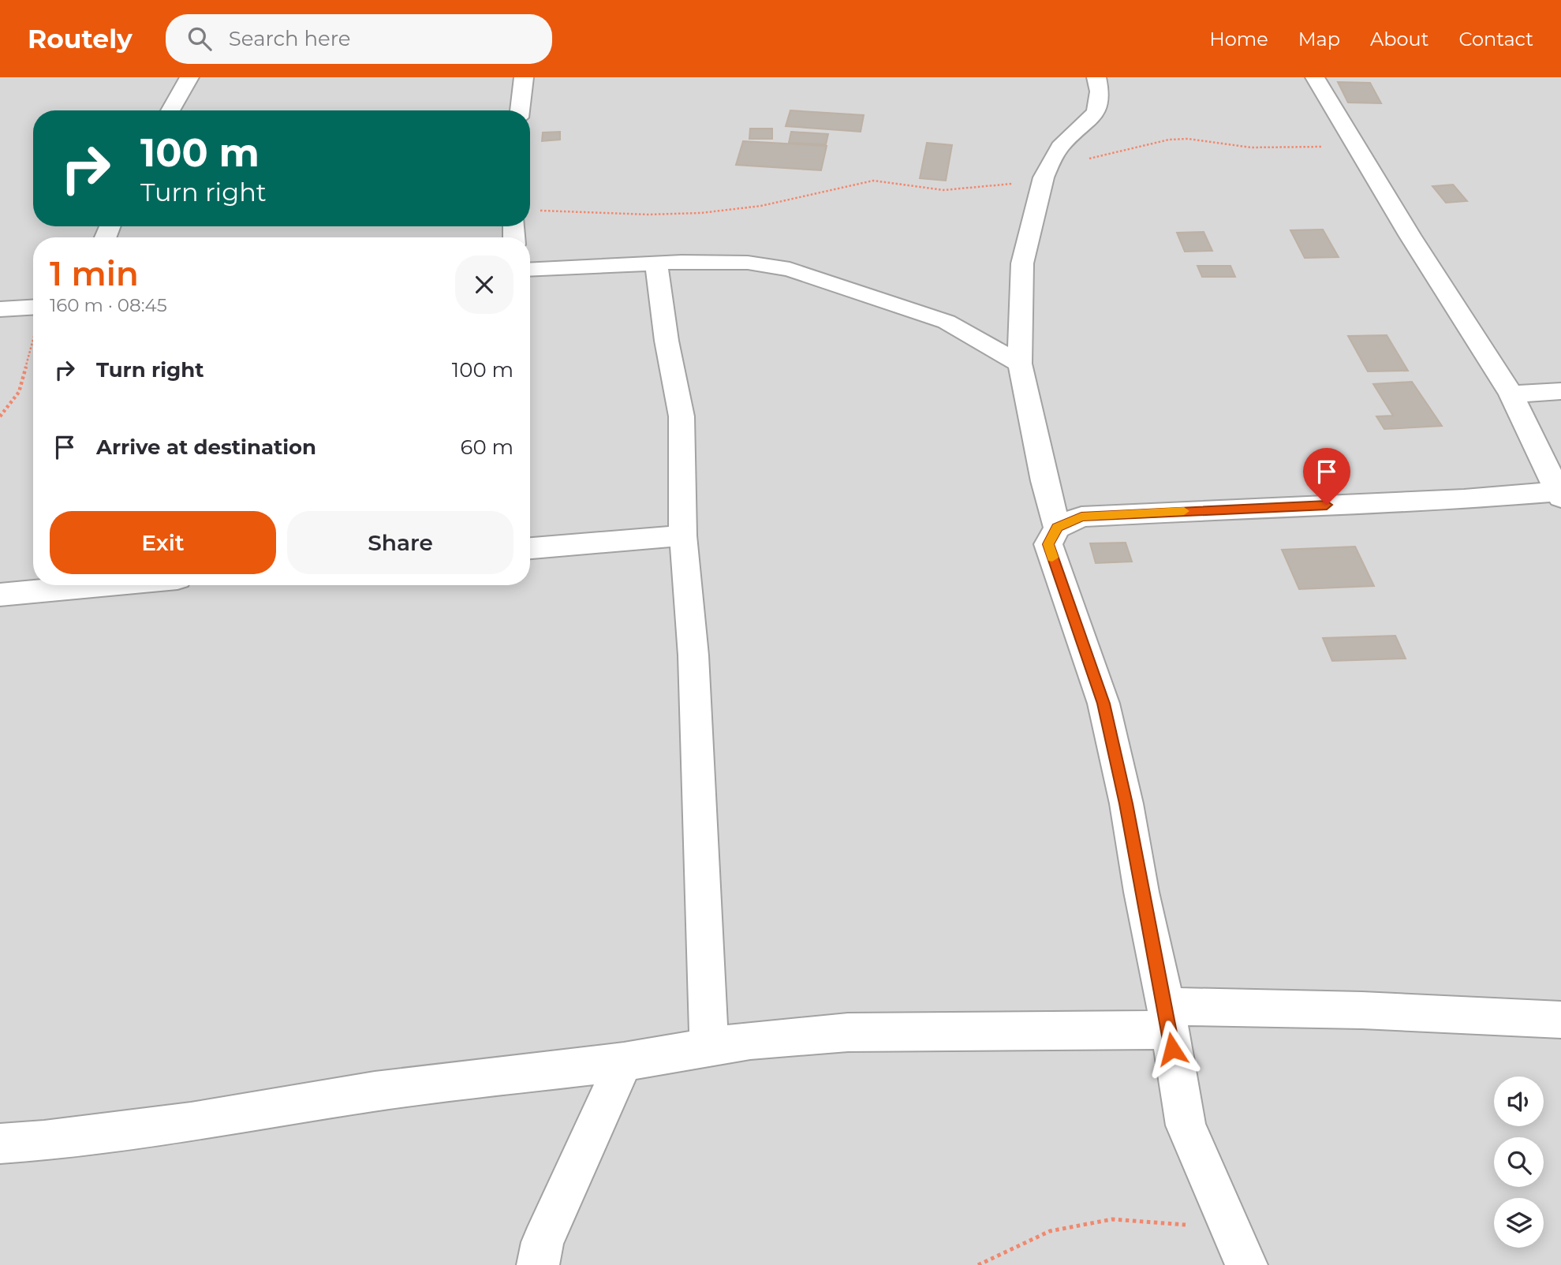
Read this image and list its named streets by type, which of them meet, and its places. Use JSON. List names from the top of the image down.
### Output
{
  "page": {
    "header": "Routely",
    "search": "Search here",
    "nav": [
      "Home",
      "Map",
      "About",
      "Contact"
    ],
    "turn": ["100 m", "Turn right"],
    "heading": ["1 min", "160 m · 08:45"],
    "list": [
      {
        "name": "Turn right",
        "value": "100 m"
      },
      {
        "name": "Arrive at destination",
        "value": "60 m"
      }
    ],
    "buttons": ["Exit", "Share"]
  }
}
